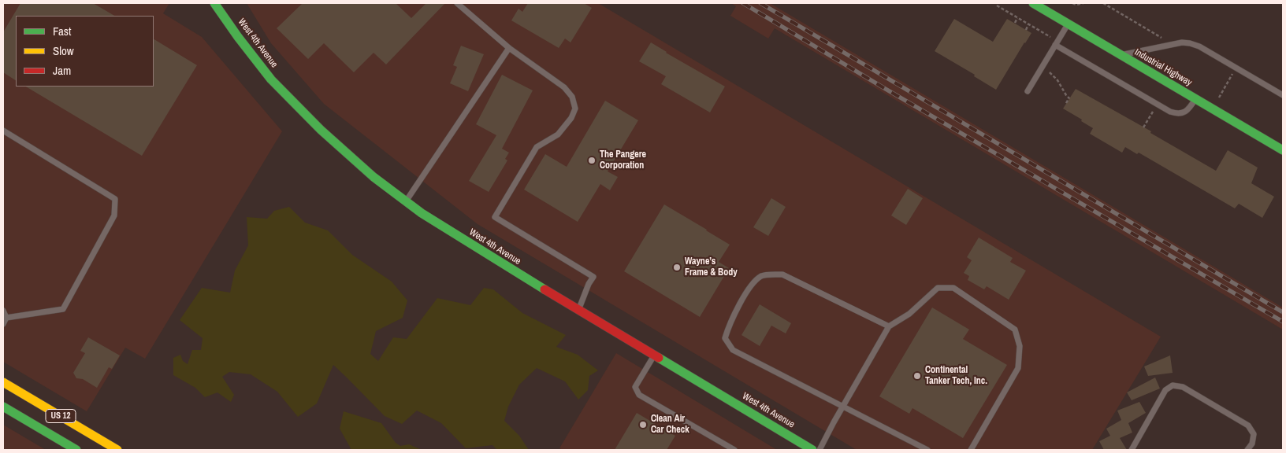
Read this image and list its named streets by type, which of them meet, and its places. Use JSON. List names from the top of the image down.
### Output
{
  "streets": {
    "main road": ["West 4th Avenue", "Industrial Highway", "US 12"]
  },
  "places": [
    "The Pangere Corporation",
    "Wayne’s Frame & Body",
    "Continental Tanker Tech, Inc.",
    "Clean Air Car Check"
  ],
  "legend": ["Fast", "Slow", "Jam"]
}
